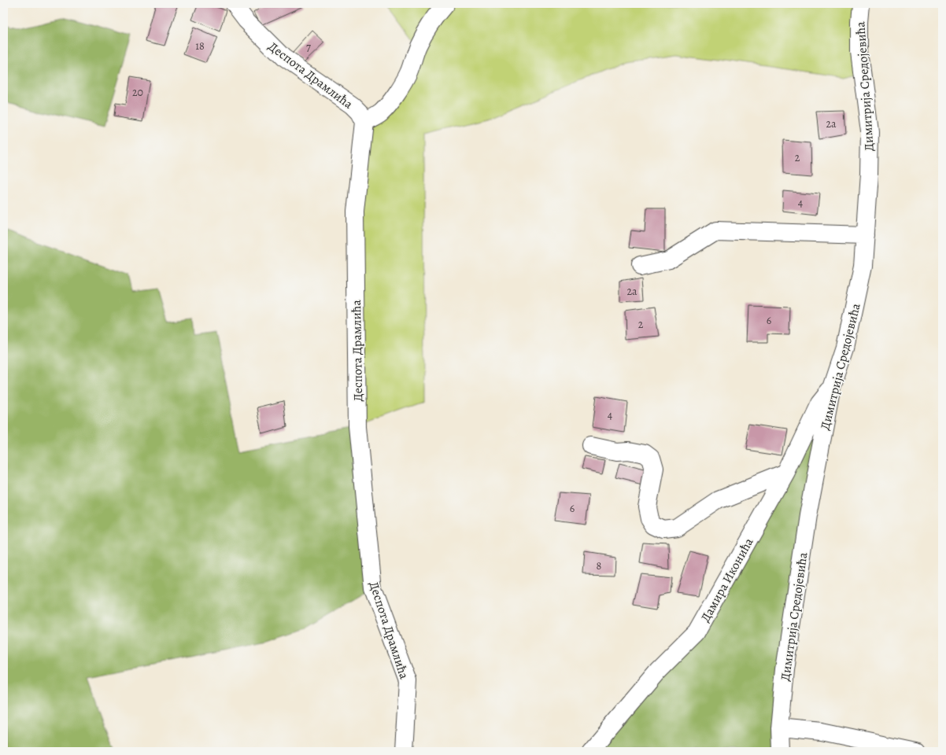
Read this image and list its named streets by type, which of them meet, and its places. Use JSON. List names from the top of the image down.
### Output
{
  "streets": {
    "street": ["Деспота Драмлића", "Димитрија Средојевића", "Дамира Иконића"]
  },
  "crossings": [
    ["Димитрија Средојевића", "Дамира Иконића"]
  ],
  "house_numbers": [
    "18",
    "7",
    "20",
    "2a",
    "2",
    "4",
    "2a",
    "6",
    "2",
    "4",
    "6",
    "8"
  ]
}
